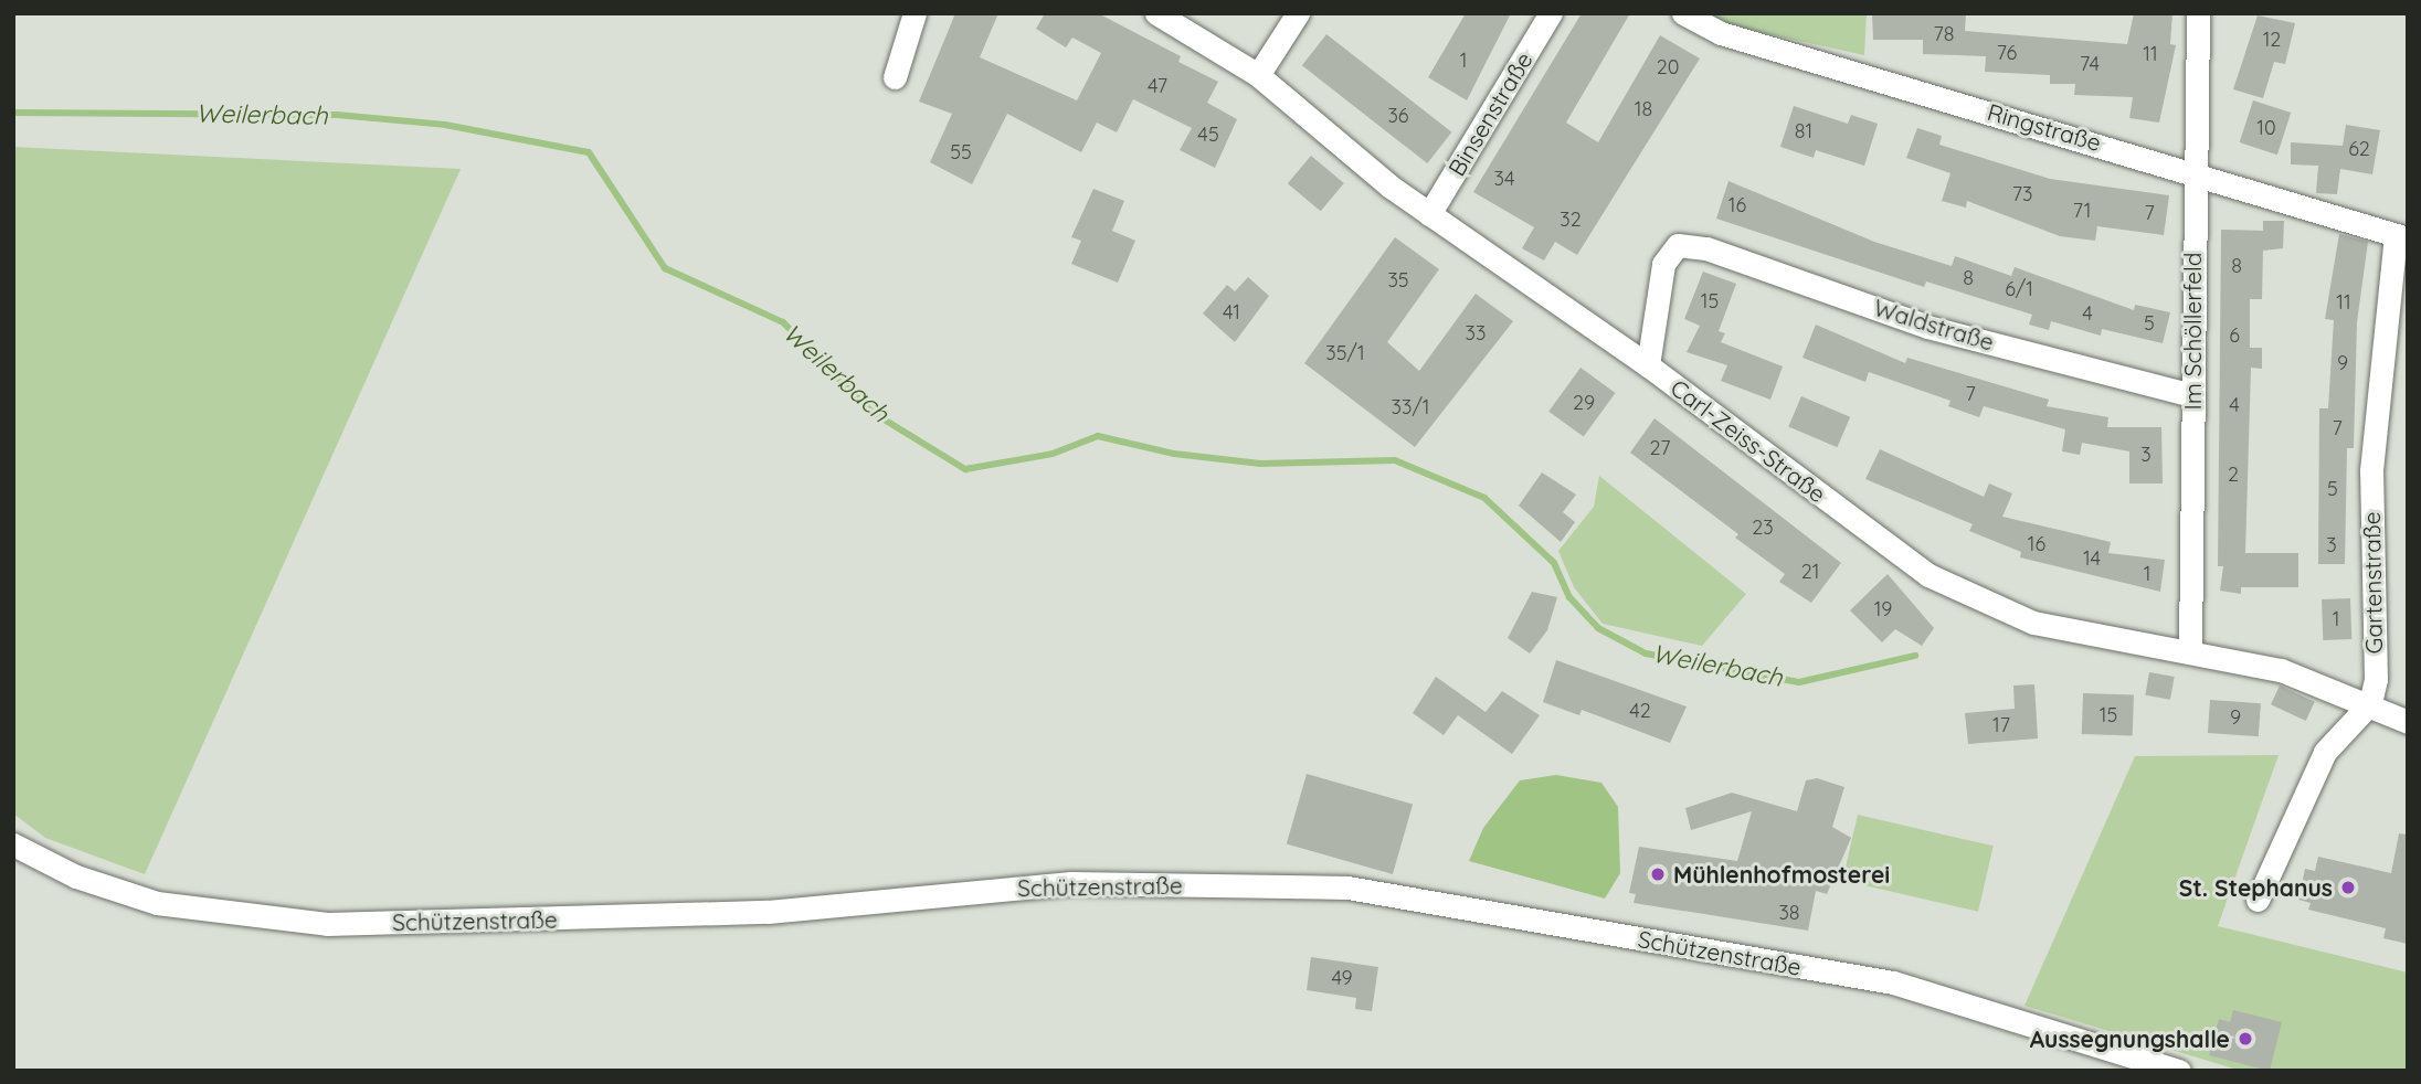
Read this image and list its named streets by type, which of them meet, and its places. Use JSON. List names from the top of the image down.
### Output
{
  "streets": {
    "street": [
      "Binsenstraße",
      "Ringstraße",
      "Waldstraße",
      "Im Schöllerfeld",
      "Carl-Zeiss-Straße",
      "Gartenstraße",
      "Schützenstraße"
    ]
  },
  "crossings": [
    ["Binsenstraße", "Carl-Zeiss-Straße"],
    ["Ringstraße", "Im Schöllerfeld"],
    ["Ringstraße", "Gartenstraße"],
    ["Waldstraße", "Im Schöllerfeld"],
    ["Waldstraße", "Carl-Zeiss-Straße"],
    ["Im Schöllerfeld", "Carl-Zeiss-Straße"],
    ["Carl-Zeiss-Straße", "Gartenstraße"]
  ],
  "water": ["Weilerbach"],
  "places": ["Mühlenhofmosterei", "St. Stephanus", "Aussegnungshalle"],
  "house_numbers": [
    "78",
    "12",
    "76",
    "11",
    "1",
    "74",
    "20",
    "47",
    "18",
    "36",
    "10",
    "81",
    "45",
    "62",
    "55",
    "34",
    "73",
    "16",
    "71",
    "7",
    "32",
    "8",
    "8",
    "35",
    "6/1",
    "15",
    "11",
    "41",
    "4",
    "5",
    "33",
    "6",
    "35/1",
    "9",
    "7",
    "29",
    "4",
    "33/1",
    "7",
    "27",
    "3",
    "2",
    "5",
    "23",
    "16",
    "3",
    "14",
    "21",
    "1",
    "19",
    "1",
    "42",
    "15",
    "9",
    "17",
    "38",
    "49"
  ]
}
